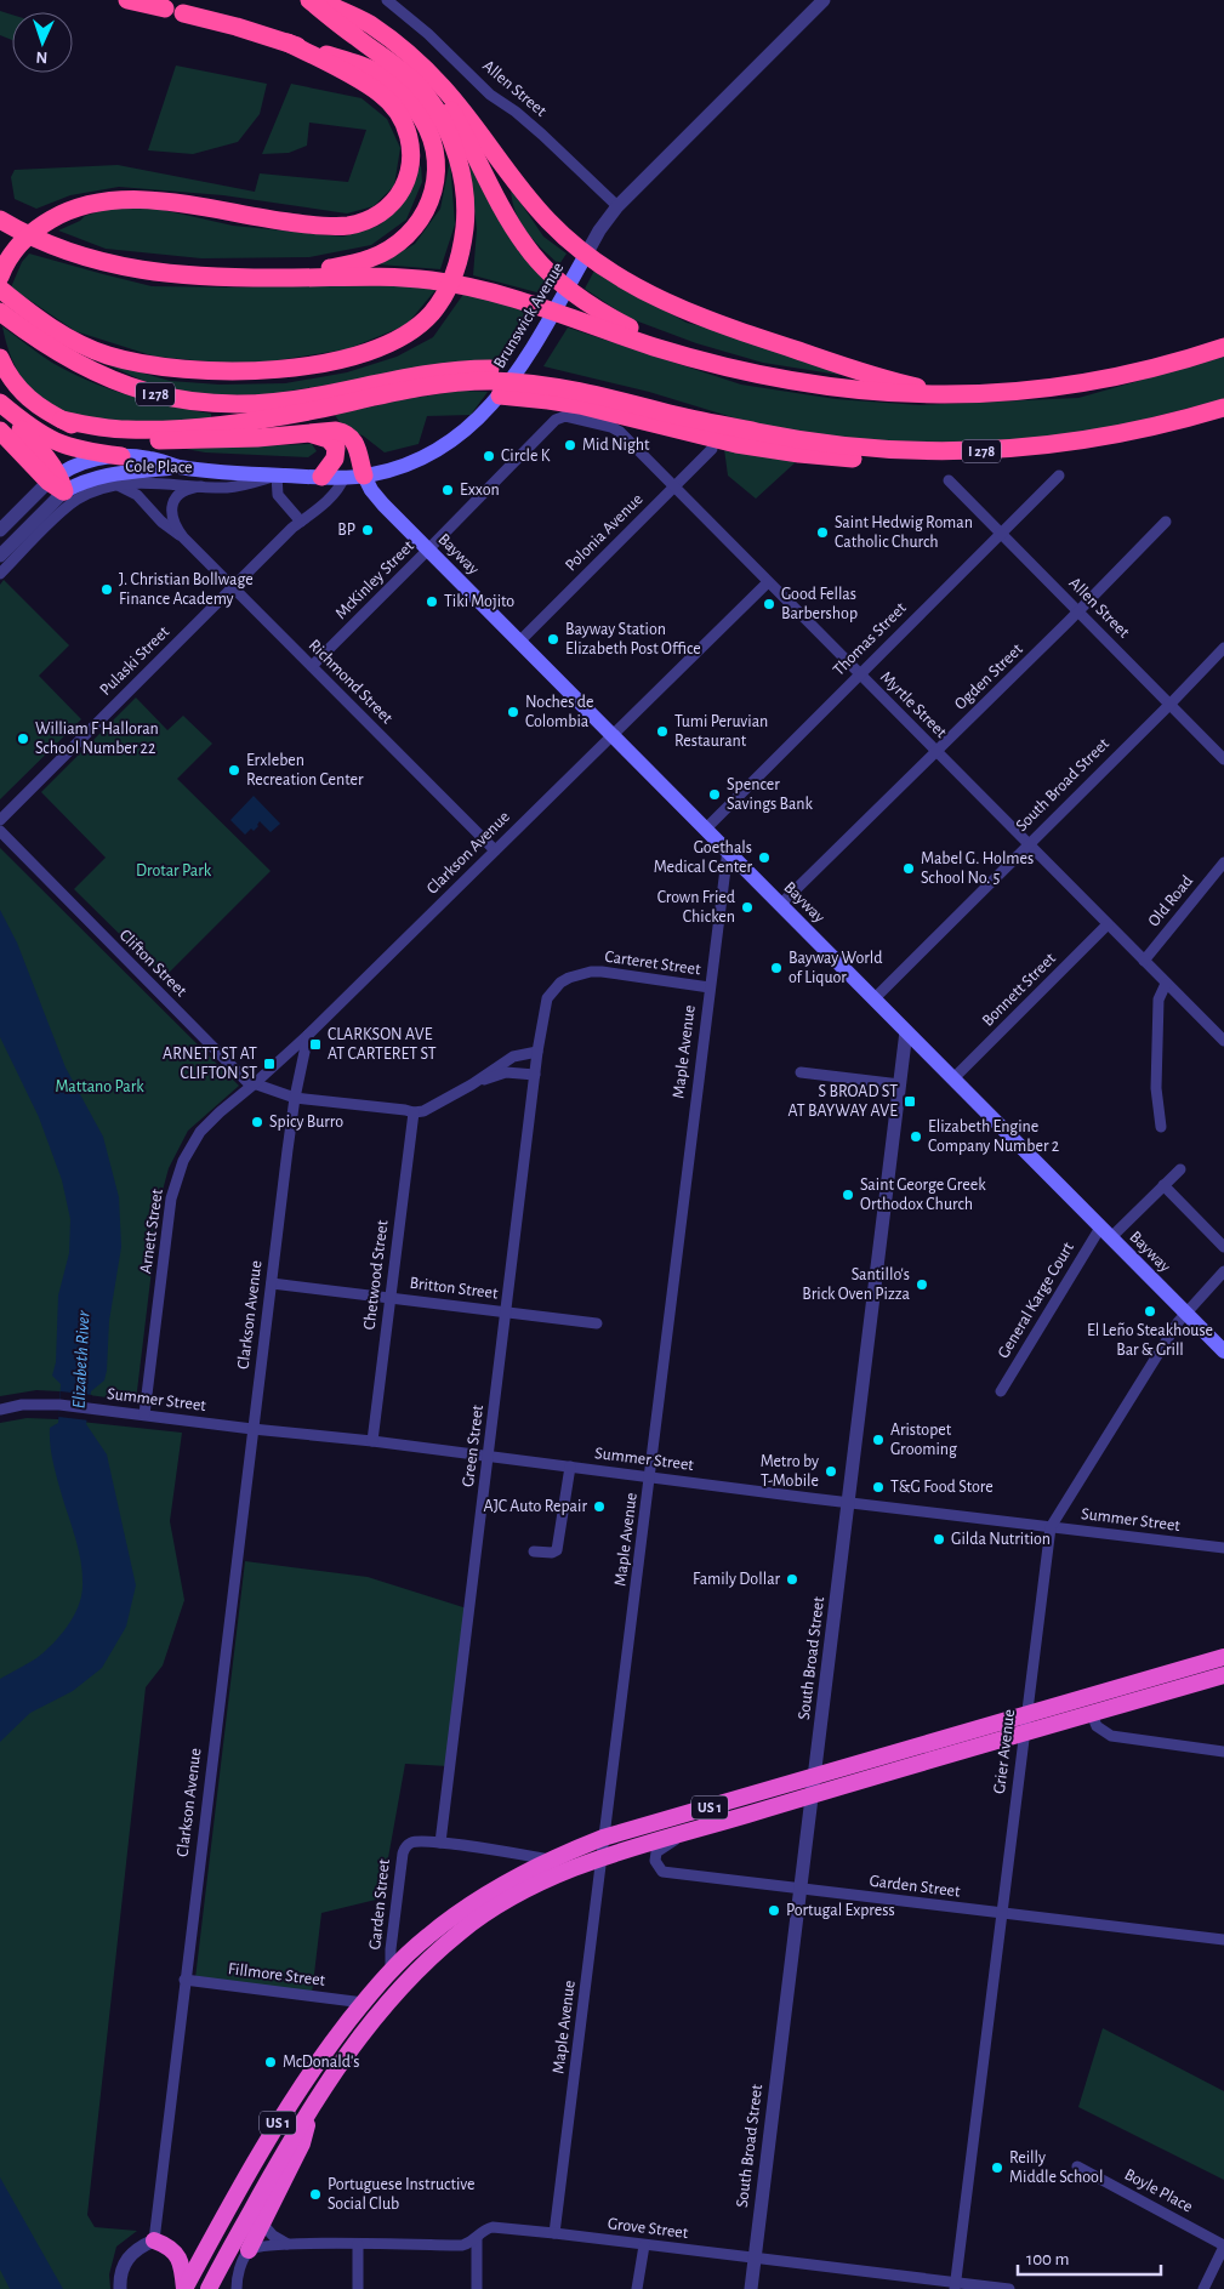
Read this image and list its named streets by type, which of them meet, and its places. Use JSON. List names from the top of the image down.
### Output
{
  "streets": {
    "highway": ["I 278", "US 1"],
    "main road": ["Brunswick Avenue", "Bayway"],
    "street": [
      "Allen Street",
      "Cole Place",
      "Polonia Avenue",
      "McKinley Street",
      "Thomas Street",
      "Pulaski Street",
      "Ogden Street",
      "Richmond Street",
      "Myrtle Street",
      "South Broad Street",
      "Clarkson Avenue",
      "Old Road",
      "Clifton Street",
      "Carteret Street",
      "Bonnett Street",
      "Maple Avenue",
      "Arnett Street",
      "Chetwood Street",
      "Britton Street",
      "General Karge Court",
      "Summer Street",
      "Green Street",
      "Grier Avenue",
      "Garden Street",
      "Fillmore Street",
      "Boyle Place",
      "Grove Street"
    ]
  },
  "crossings": [
    ["Allen Street", "Brunswick Avenue"],
    ["Allen Street", "Thomas Street"],
    ["Allen Street", "Ogden Street"],
    ["Allen Street", "South Broad Street"],
    ["Brunswick Avenue", "Cole Place"],
    ["Brunswick Avenue", "Bayway"],
    ["Brunswick Avenue", "Pulaski Street"],
    ["Cole Place", "Richmond Street"],
    ["Polonia Avenue", "Bayway"],
    ["Polonia Avenue", "Myrtle Street"],
    ["Bayway", "McKinley Street"],
    ["Bayway", "Thomas Street"],
    ["Bayway", "Ogden Street"],
    ["Bayway", "South Broad Street"],
    ["Bayway", "Clarkson Avenue"],
    ["Bayway", "Bonnett Street"],
    ["Bayway", "Maple Avenue"],
    ["Bayway", "General Karge Court"],
    ["Bayway", "Grier Avenue"],
    ["McKinley Street", "Richmond Street"],
    ["McKinley Street", "Myrtle Street"],
    ["Thomas Street", "Myrtle Street"],
    ["Pulaski Street", "Richmond Street"],
    ["Ogden Street", "Myrtle Street"],
    ["Richmond Street", "Clarkson Avenue"],
    ["Myrtle Street", "South Broad Street"],
    ["Myrtle Street", "Clarkson Avenue"],
    ["Myrtle Street", "Old Road"],
    ["Myrtle Street", "Bonnett Street"],
    ["South Broad Street", "Summer Street"],
    ["South Broad Street", "US 1"],
    ["South Broad Street", "Garden Street"],
    ["South Broad Street", "Grove Street"],
    ["Clarkson Avenue", "Clifton Street"],
    ["Clarkson Avenue", "Arnett Street"],
    ["Clarkson Avenue", "Britton Street"],
    ["Clarkson Avenue", "Summer Street"],
    ["Clarkson Avenue", "Fillmore Street"],
    ["Clifton Street", "Arnett Street"],
    ["Carteret Street", "Maple Avenue"],
    ["Carteret Street", "Green Street"],
    ["Maple Avenue", "Summer Street"],
    ["Maple Avenue", "US 1"],
    ["Maple Avenue", "Grove Street"],
    ["Arnett Street", "Summer Street"],
    ["Chetwood Street", "Britton Street"],
    ["Chetwood Street", "Summer Street"],
    ["Britton Street", "Green Street"],
    ["Summer Street", "Green Street"],
    ["Summer Street", "Grier Avenue"],
    ["Green Street", "Garden Street"],
    ["Grier Avenue", "US 1"],
    ["Grier Avenue", "Garden Street"],
    ["Grier Avenue", "Grove Street"],
    ["US 1", "Garden Street"],
    ["US 1", "Fillmore Street"]
  ],
  "water": ["Elizabeth River"],
  "parks": ["Drotar Park", "Mattano Park"],
  "places": {
    "other": [
      "Mid Night",
      "Circle K",
      "Exxon",
      "BP",
      "Saint Hedwig Roman Catholic Church",
      "J. Christian Bollwage Finance Academy",
      "Tiki Mojito",
      "Good Fellas Barbershop",
      "Bayway Station Elizabeth Post Office",
      "Noches de Colombia",
      "Tumi Peruvian Restaurant",
      "William F Halloran School Number 22",
      "Erxleben Recreation Center",
      "Spencer Savings Bank",
      "Goethals Medical Center",
      "Mabel G. Holmes School No. 5",
      "Crown Fried Chicken",
      "Bayway World of Liquor",
      "Spicy Burro",
      "Elizabeth Engine Company Number 2",
      "Saint George Greek Orthodox Church",
      "Santillo's Brick Oven Pizza",
      "El Leño Steakhouse Bar & Grill",
      "Aristopet Grooming",
      "Metro by T-Mobile",
      "T&G Food Store",
      "AJC Auto Repair",
      "Gilda Nutrition",
      "Family Dollar",
      "Portugal Express",
      "McDonald's",
      "Reilly Middle School",
      "Portuguese Instructive Social Club"
    ],
    "transit": ["CLARKSON AVE AT CARTERET ST", "ARNETT ST AT CLIFTON ST", "S BROAD ST AT BAYWAY AVE"]
  },
  "scale_bar": "100 m",
  "north": "bottom"
}
